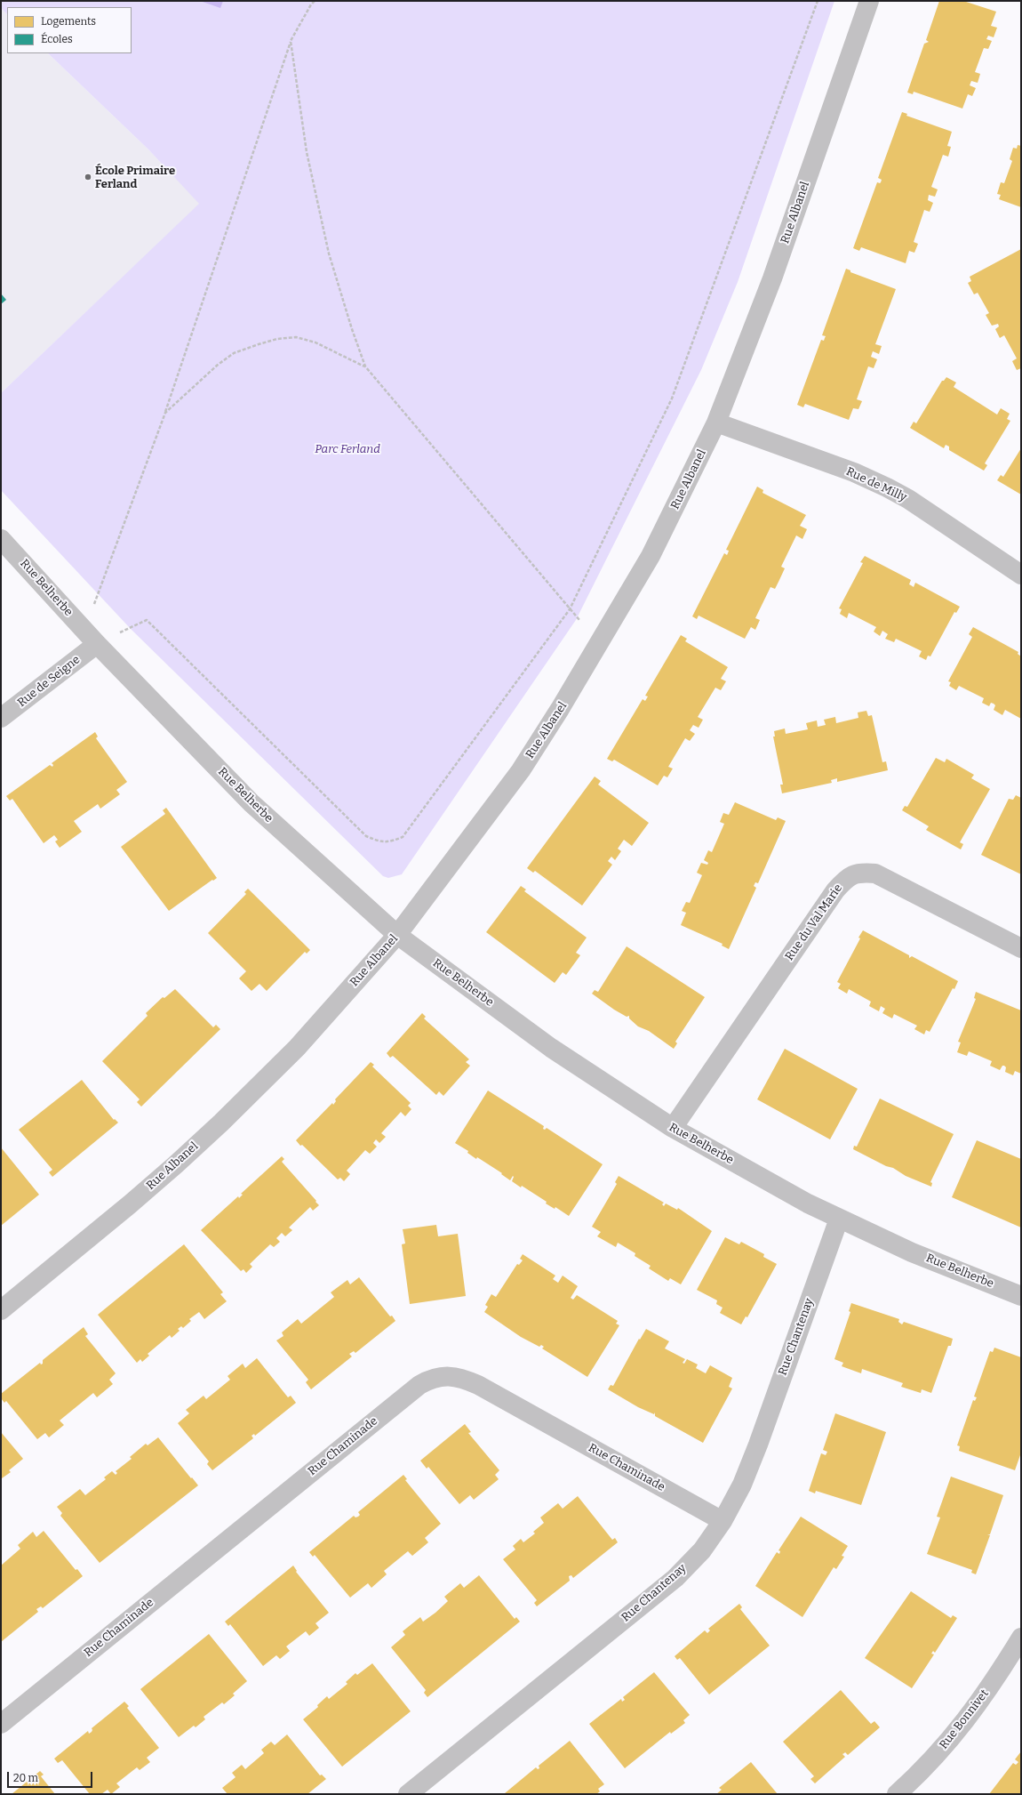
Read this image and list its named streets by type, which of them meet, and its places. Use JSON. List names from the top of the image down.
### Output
{
  "streets": {
    "street": [
      "Rue Albanel",
      "Rue de Milly",
      "Rue Belherbe",
      "Rue de Seigne",
      "Rue du Val Marie",
      "Rue Chantenay",
      "Rue Chaminade",
      "Rue Bonnivet"
    ]
  },
  "crossings": [
    ["Rue Albanel", "Rue de Milly"],
    ["Rue Albanel", "Rue Belherbe"],
    ["Rue Belherbe", "Rue de Seigne"],
    ["Rue Belherbe", "Rue du Val Marie"],
    ["Rue Belherbe", "Rue Chantenay"],
    ["Rue Chantenay", "Rue Chaminade"]
  ],
  "parks": ["Parc Ferland"],
  "places": ["École Primaire Ferland"],
  "legend": ["Logements", "Écoles"],
  "scale_bar": "20 m"
}
